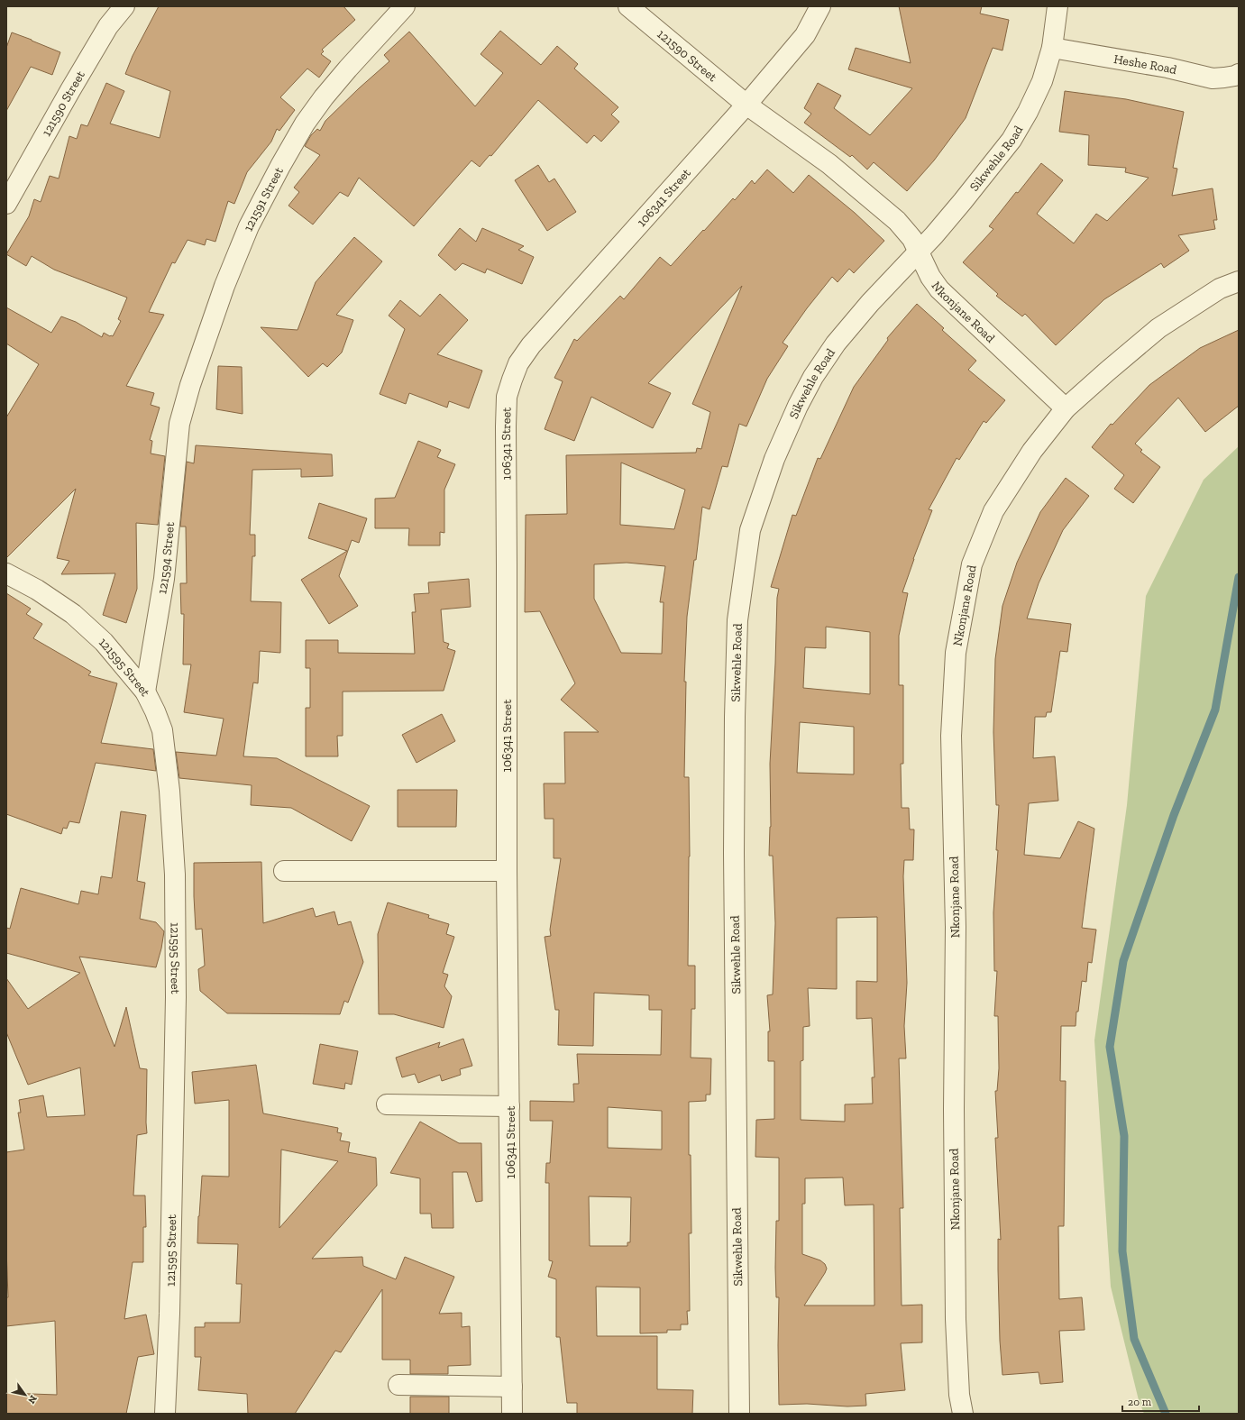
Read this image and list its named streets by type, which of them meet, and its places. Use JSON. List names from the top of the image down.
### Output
{
  "streets": {
    "street": [
      "121590 Street",
      "Heshe Road",
      "Sikwehle Road",
      "106341 Street",
      "121591 Street",
      "Nkonjane Road",
      "121594 Street",
      "121595 Street"
    ]
  },
  "crossings": [
    ["121590 Street", "106341 Street"],
    ["Heshe Road", "Sikwehle Road"],
    ["Sikwehle Road", "Nkonjane Road"],
    ["121591 Street", "121594 Street"],
    ["121594 Street", "121595 Street"]
  ],
  "scale_bar": "20 m",
  "north": "bottom right"
}
